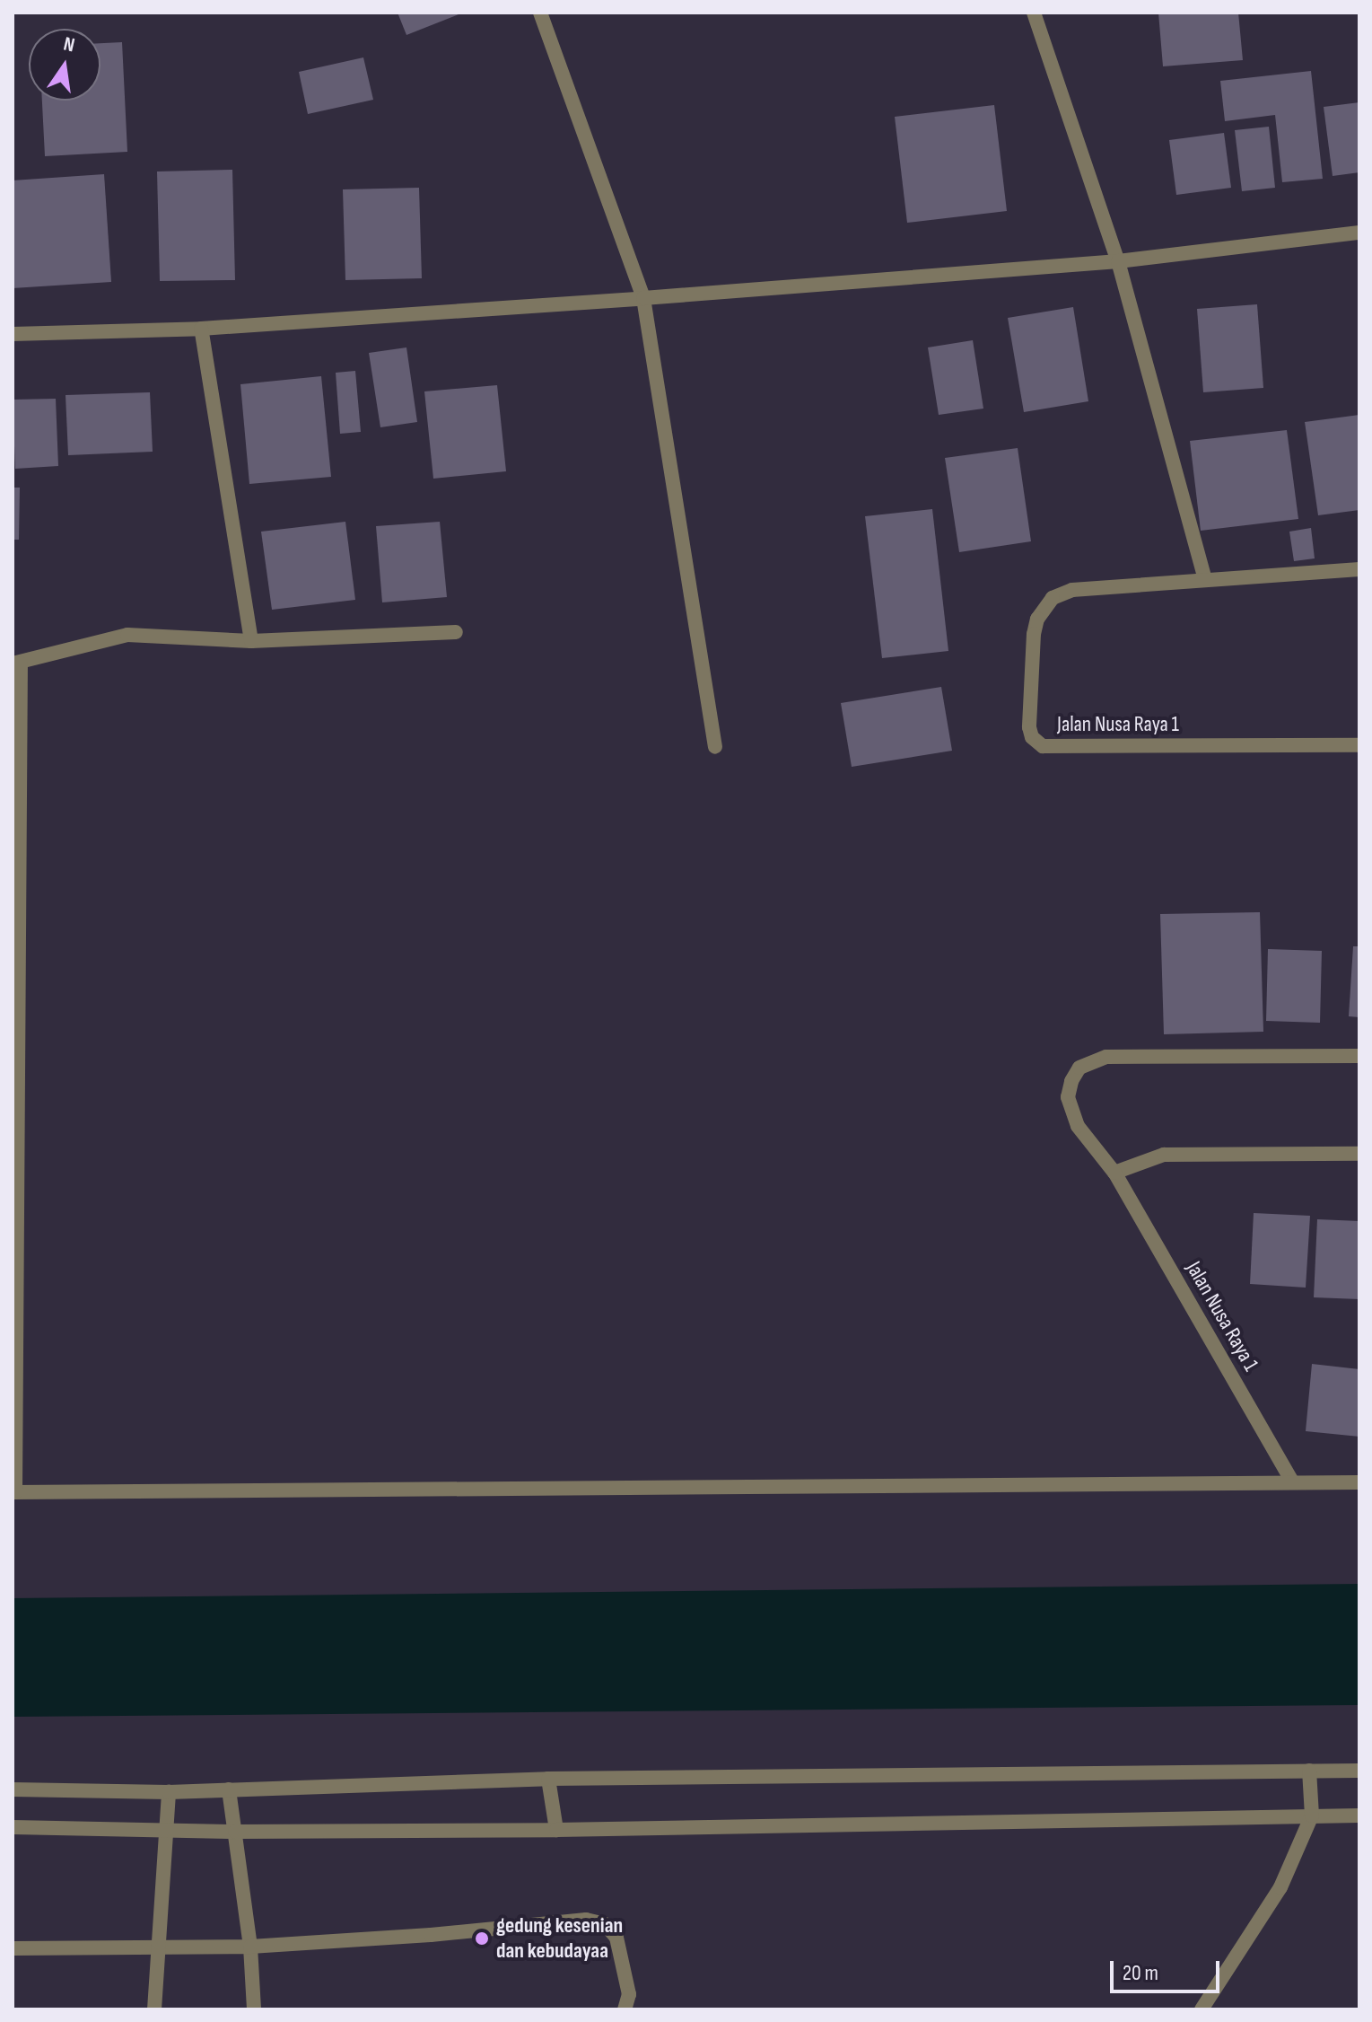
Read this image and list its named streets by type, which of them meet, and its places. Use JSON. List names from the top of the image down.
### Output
{
  "streets": {
    "street": ["Jalan Nusa Raya 1"]
  },
  "places": ["gedung kesenian dan kebudayaa"],
  "scale_bar": "20 m",
  "north": "top"
}
